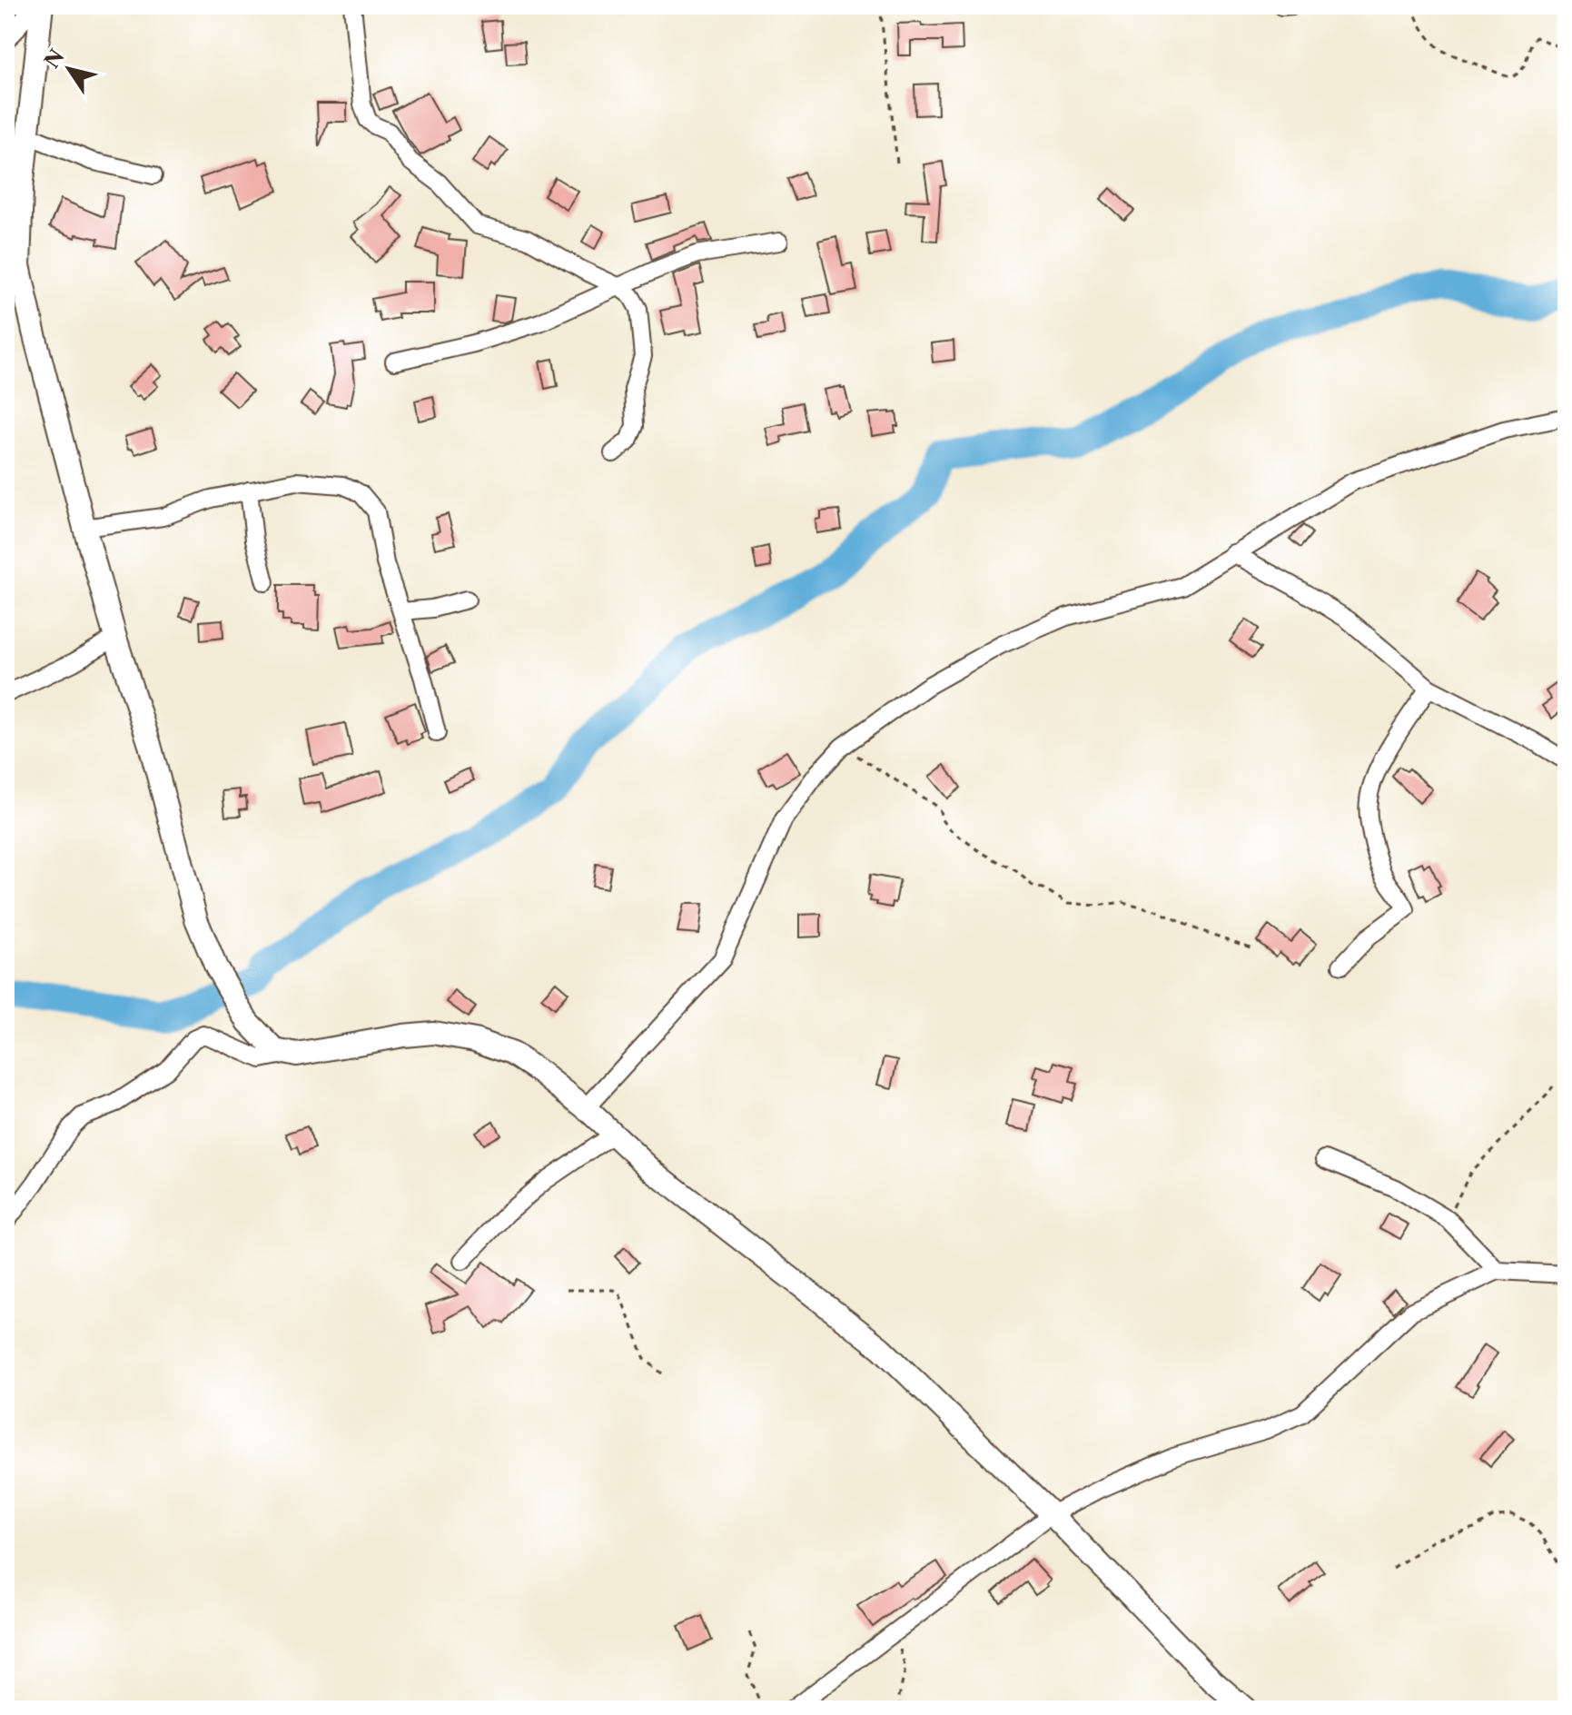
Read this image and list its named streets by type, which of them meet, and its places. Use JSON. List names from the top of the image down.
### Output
{
  "north": "top left"
}
